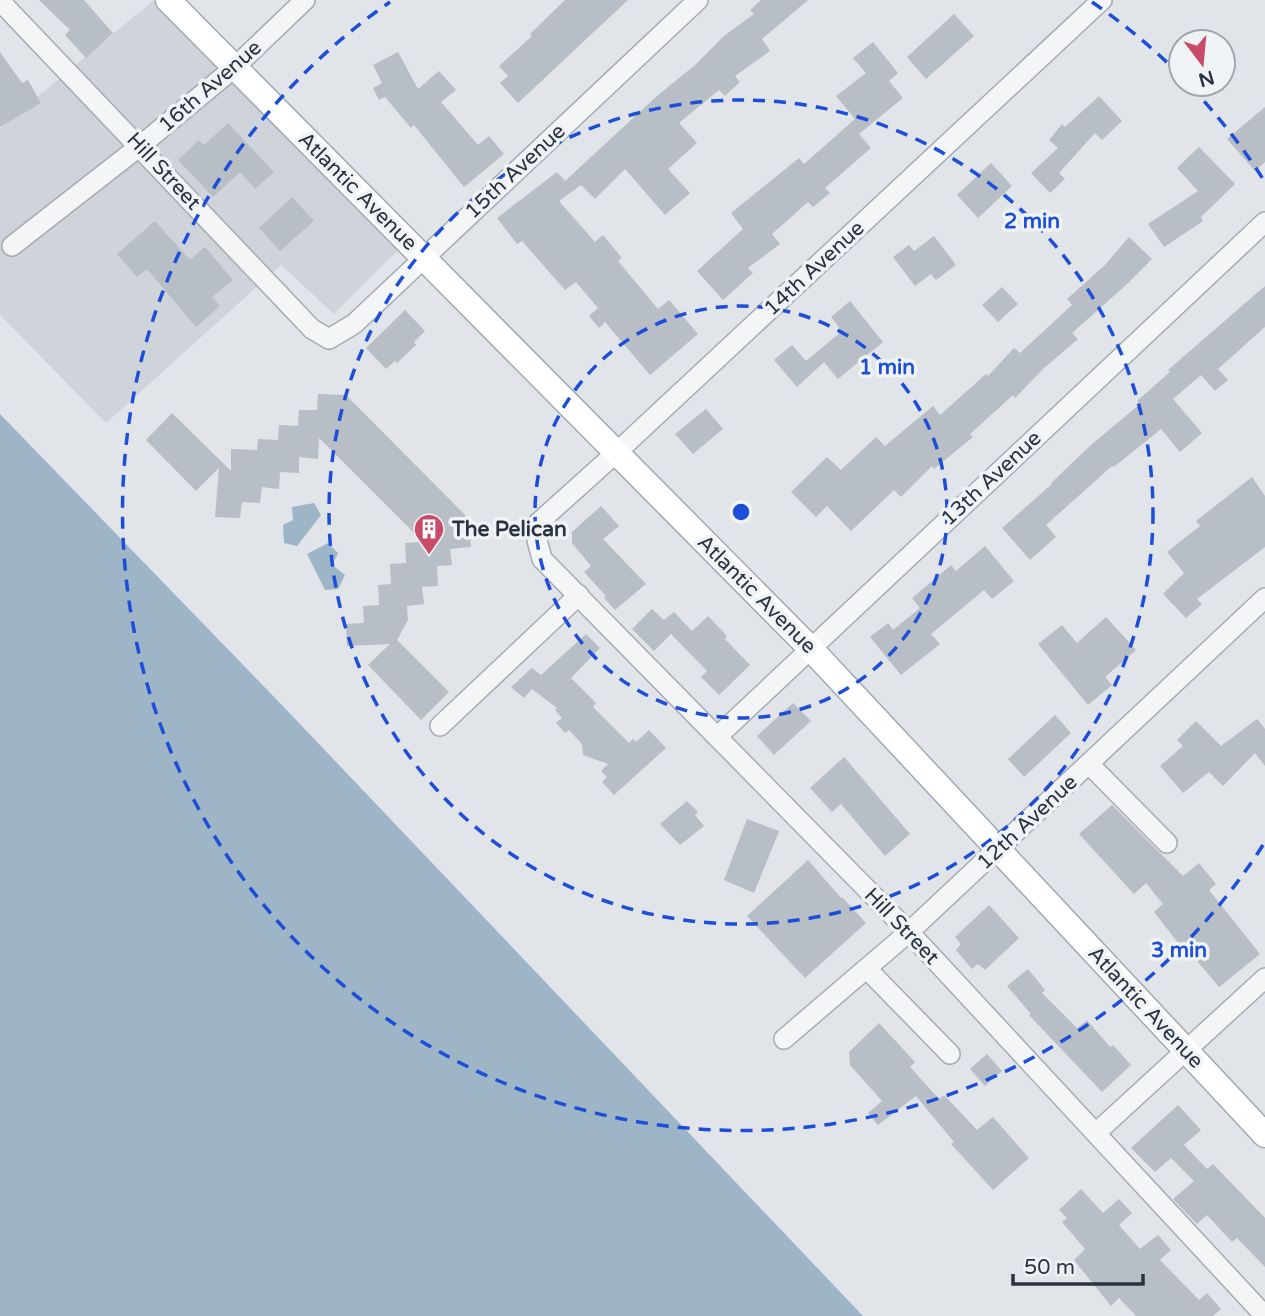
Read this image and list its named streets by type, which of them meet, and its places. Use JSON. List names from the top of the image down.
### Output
{
  "streets": {
    "main road": ["Atlantic Avenue"],
    "street": [
      "16th Avenue",
      "Hill Street",
      "15th Avenue",
      "14th Avenue",
      "13th Avenue",
      "12th Avenue"
    ]
  },
  "crossings": [
    ["16th Avenue", "Hill Street"],
    ["16th Avenue", "Atlantic Avenue"],
    ["Hill Street", "15th Avenue"],
    ["Hill Street", "14th Avenue"],
    ["Hill Street", "13th Avenue"],
    ["Hill Street", "12th Avenue"],
    ["15th Avenue", "Atlantic Avenue"],
    ["Atlantic Avenue", "14th Avenue"],
    ["Atlantic Avenue", "13th Avenue"],
    ["Atlantic Avenue", "12th Avenue"]
  ],
  "places": {
    "building": ["The Pelican"]
  },
  "scale_bar": "50 m",
  "north": "bottom",
  "rings": ["2 min", "1 min", "3 min"]
}
